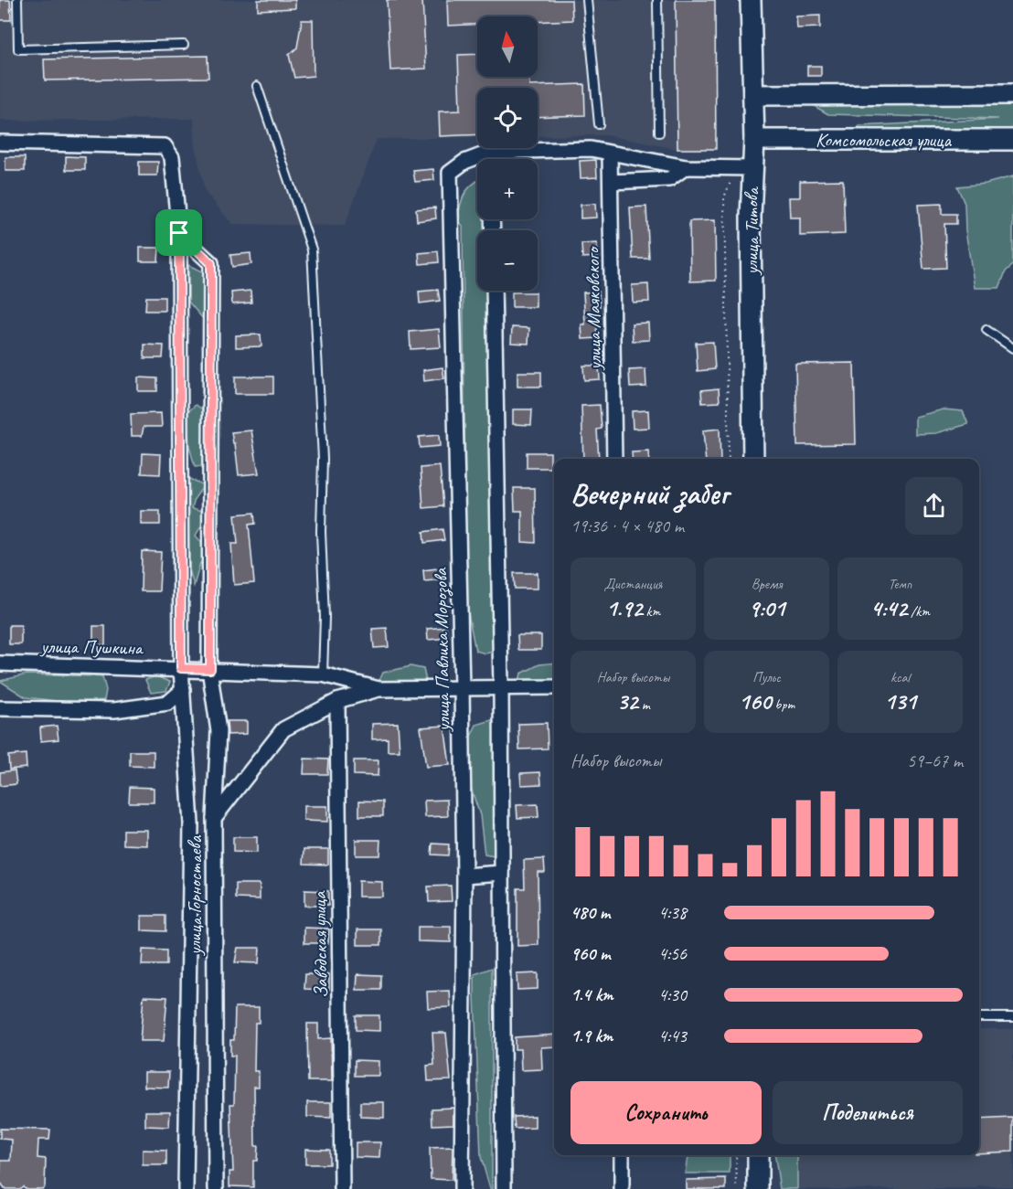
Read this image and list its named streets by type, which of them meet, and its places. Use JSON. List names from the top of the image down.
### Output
{
  "streets": {
    "street": [
      "Комсомольская улица",
      "улица Титова",
      "улица Маяковского",
      "улица Пушкина",
      "улица Павлика Морозова",
      "улица Горностаева",
      "Заводская улица"
    ]
  },
  "crossings": [
    ["Комсомольская улица", "улица Титова"],
    ["улица Пушкина", "улица Горностаева"],
    ["улица Горностаева", "Заводская улица"]
  ],
  "north": "top",
  "page": {
    "map_buttons": ["+", "−"],
    "heading": ["Вечерний забег", "19:36 · 4 × 480 m"],
    "stats": [
      ["Дистанция", "1.92 km"],
      ["Время", "9:01"],
      ["Темп", "4:42 /km"],
      ["Набор высоты", "32 m"],
      ["Пульс", "160 bpm"],
      ["kcal", "131"]
    ],
    "chart": ["Набор высоты", "59–67 m"],
    "list": [
      {
        "name": "480 m",
        "note": "4:38"
      },
      {
        "name": "960 m",
        "note": "4:56"
      },
      {
        "name": "1.4 km",
        "note": "4:30"
      },
      {
        "name": "1.9 km",
        "note": "4:43"
      }
    ],
    "buttons": ["Сохранить", "Поделиться"]
  }
}
